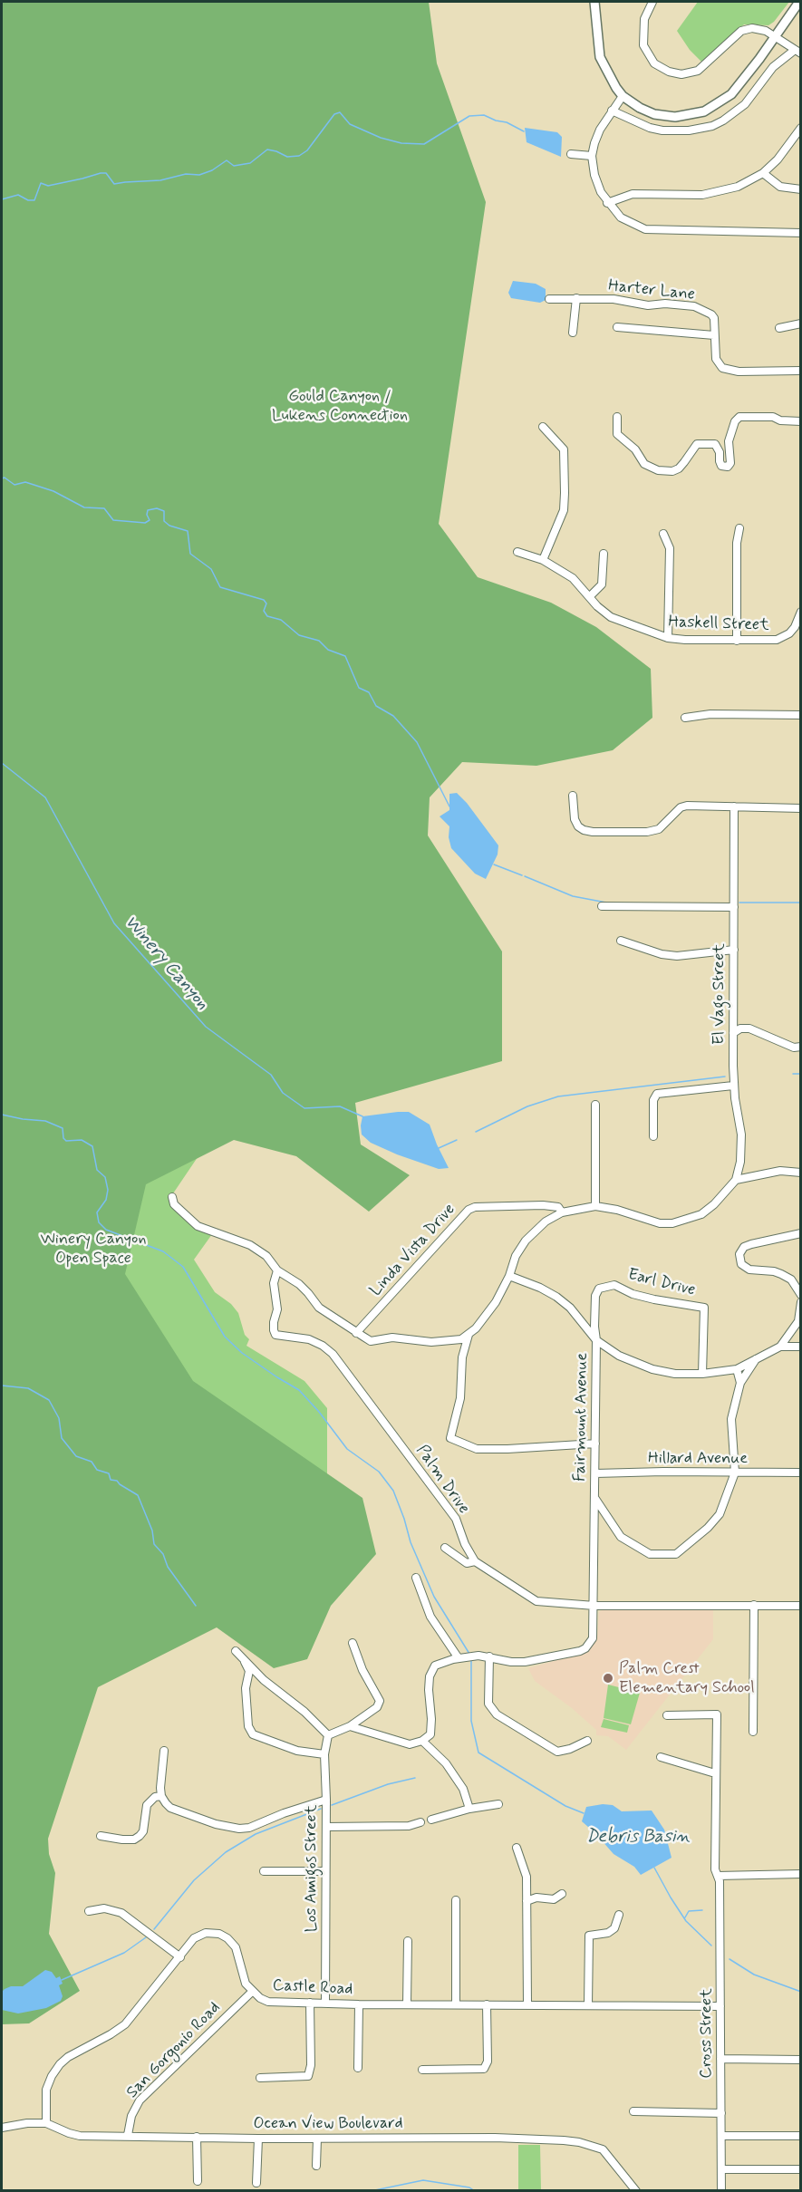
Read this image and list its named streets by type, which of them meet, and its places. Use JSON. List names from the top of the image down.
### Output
{
  "streets": {
    "street": [
      "Harter Lane",
      "Haskell Street",
      "El Vago Street",
      "Linda Vista Drive",
      "Earl Drive",
      "Fairmount Avenue",
      "Hillard Avenue",
      "Palm Drive",
      "Los Amigos Street",
      "Castle Road",
      "Cross Street",
      "San Gorgonio Road",
      "Ocean View Boulevard"
    ]
  },
  "crossings": [
    ["Earl Drive", "Fairmount Avenue"],
    ["Fairmount Avenue", "Hillard Avenue"],
    ["Los Amigos Street", "Castle Road"],
    ["Castle Road", "Cross Street"],
    ["Castle Road", "San Gorgonio Road"],
    ["Castle Road", "Ocean View Boulevard"],
    ["San Gorgonio Road", "Ocean View Boulevard"]
  ],
  "water": ["Winery Canyon", "Debris Basin"],
  "parks": ["Gould Canyon / Lukens Connection", "Winery Canyon Open Space"],
  "places": ["Palm Crest Elementary School"]
}
